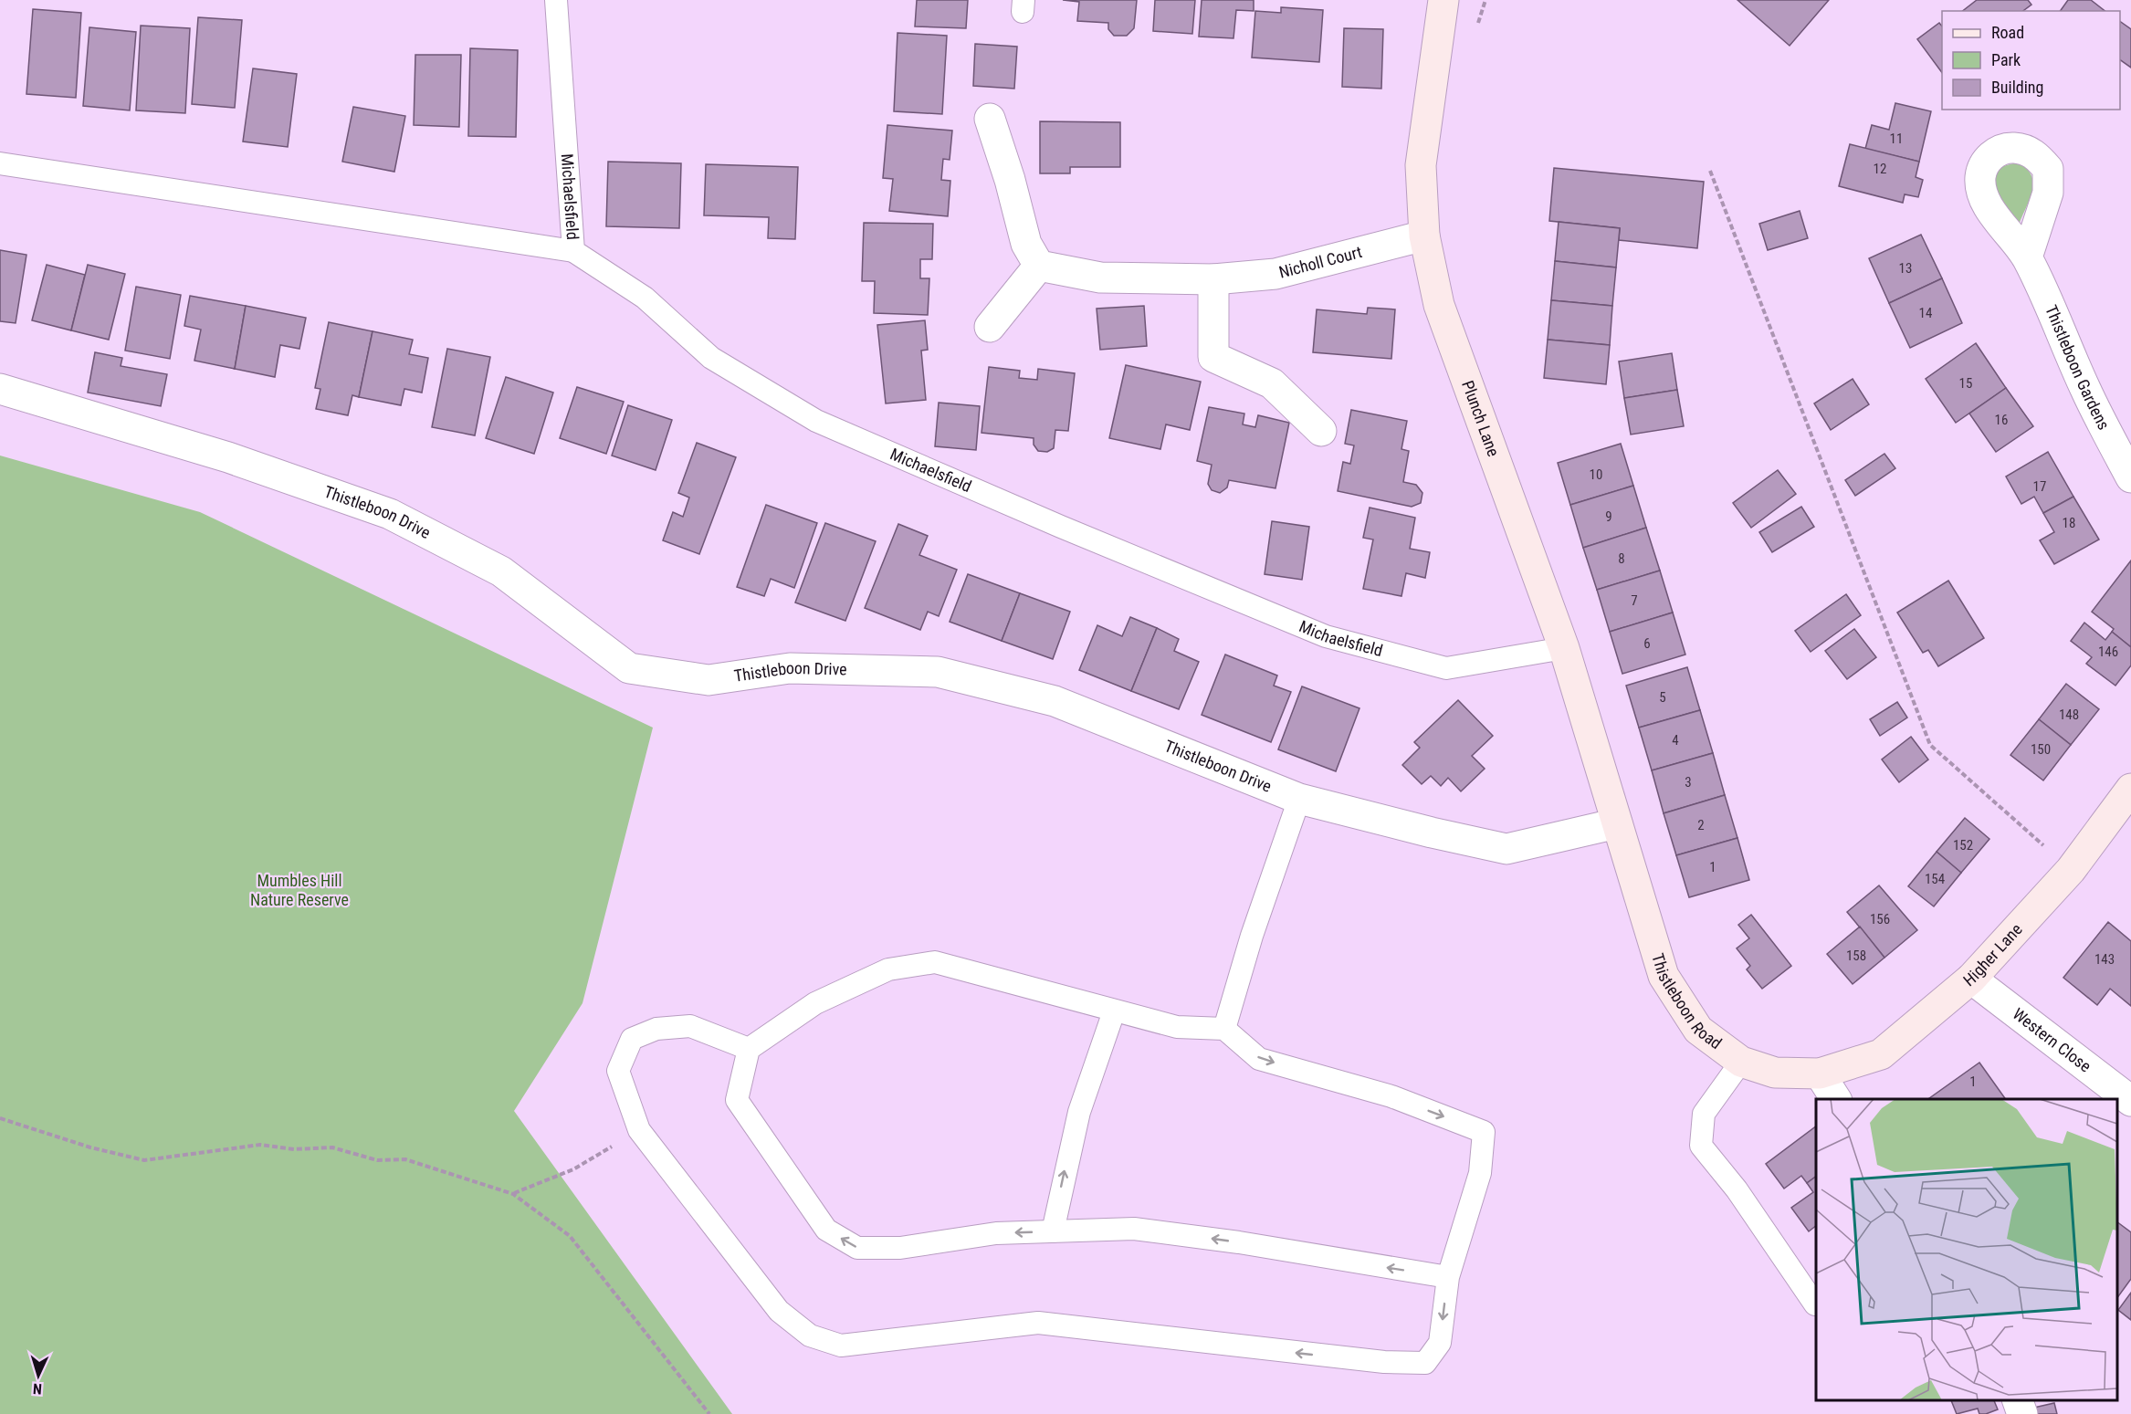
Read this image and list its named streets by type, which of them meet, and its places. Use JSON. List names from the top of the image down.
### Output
{
  "streets": {
    "street": [
      "Nicholl Court",
      "Thistleboon Gardens",
      "Plunch Lane",
      "Thistleboon Drive",
      "Higher Lane",
      "Thistleboon Road",
      "Western Close"
    ],
    "lane": ["Michaelsfield"]
  },
  "crossings": [
    ["Michaelsfield", "Plunch Lane"],
    ["Nicholl Court", "Plunch Lane"],
    ["Plunch Lane", "Thistleboon Drive"],
    ["Plunch Lane", "Thistleboon Road"],
    ["Thistleboon Drive", "Thistleboon Road"],
    ["Higher Lane", "Thistleboon Road"],
    ["Higher Lane", "Western Close"]
  ],
  "parks": ["Mumbles Hill Nature Reserve"],
  "house_numbers": [
    "11",
    "12",
    "13",
    "14",
    "15",
    "16",
    "10",
    "17",
    "9",
    "18",
    "8",
    "7",
    "6",
    "146",
    "5",
    "148",
    "4",
    "150",
    "3",
    "2",
    "152",
    "1",
    "154",
    "156",
    "158",
    "143",
    "1"
  ],
  "legend": ["Road", "Park", "Building"],
  "north": "bottom"
}
